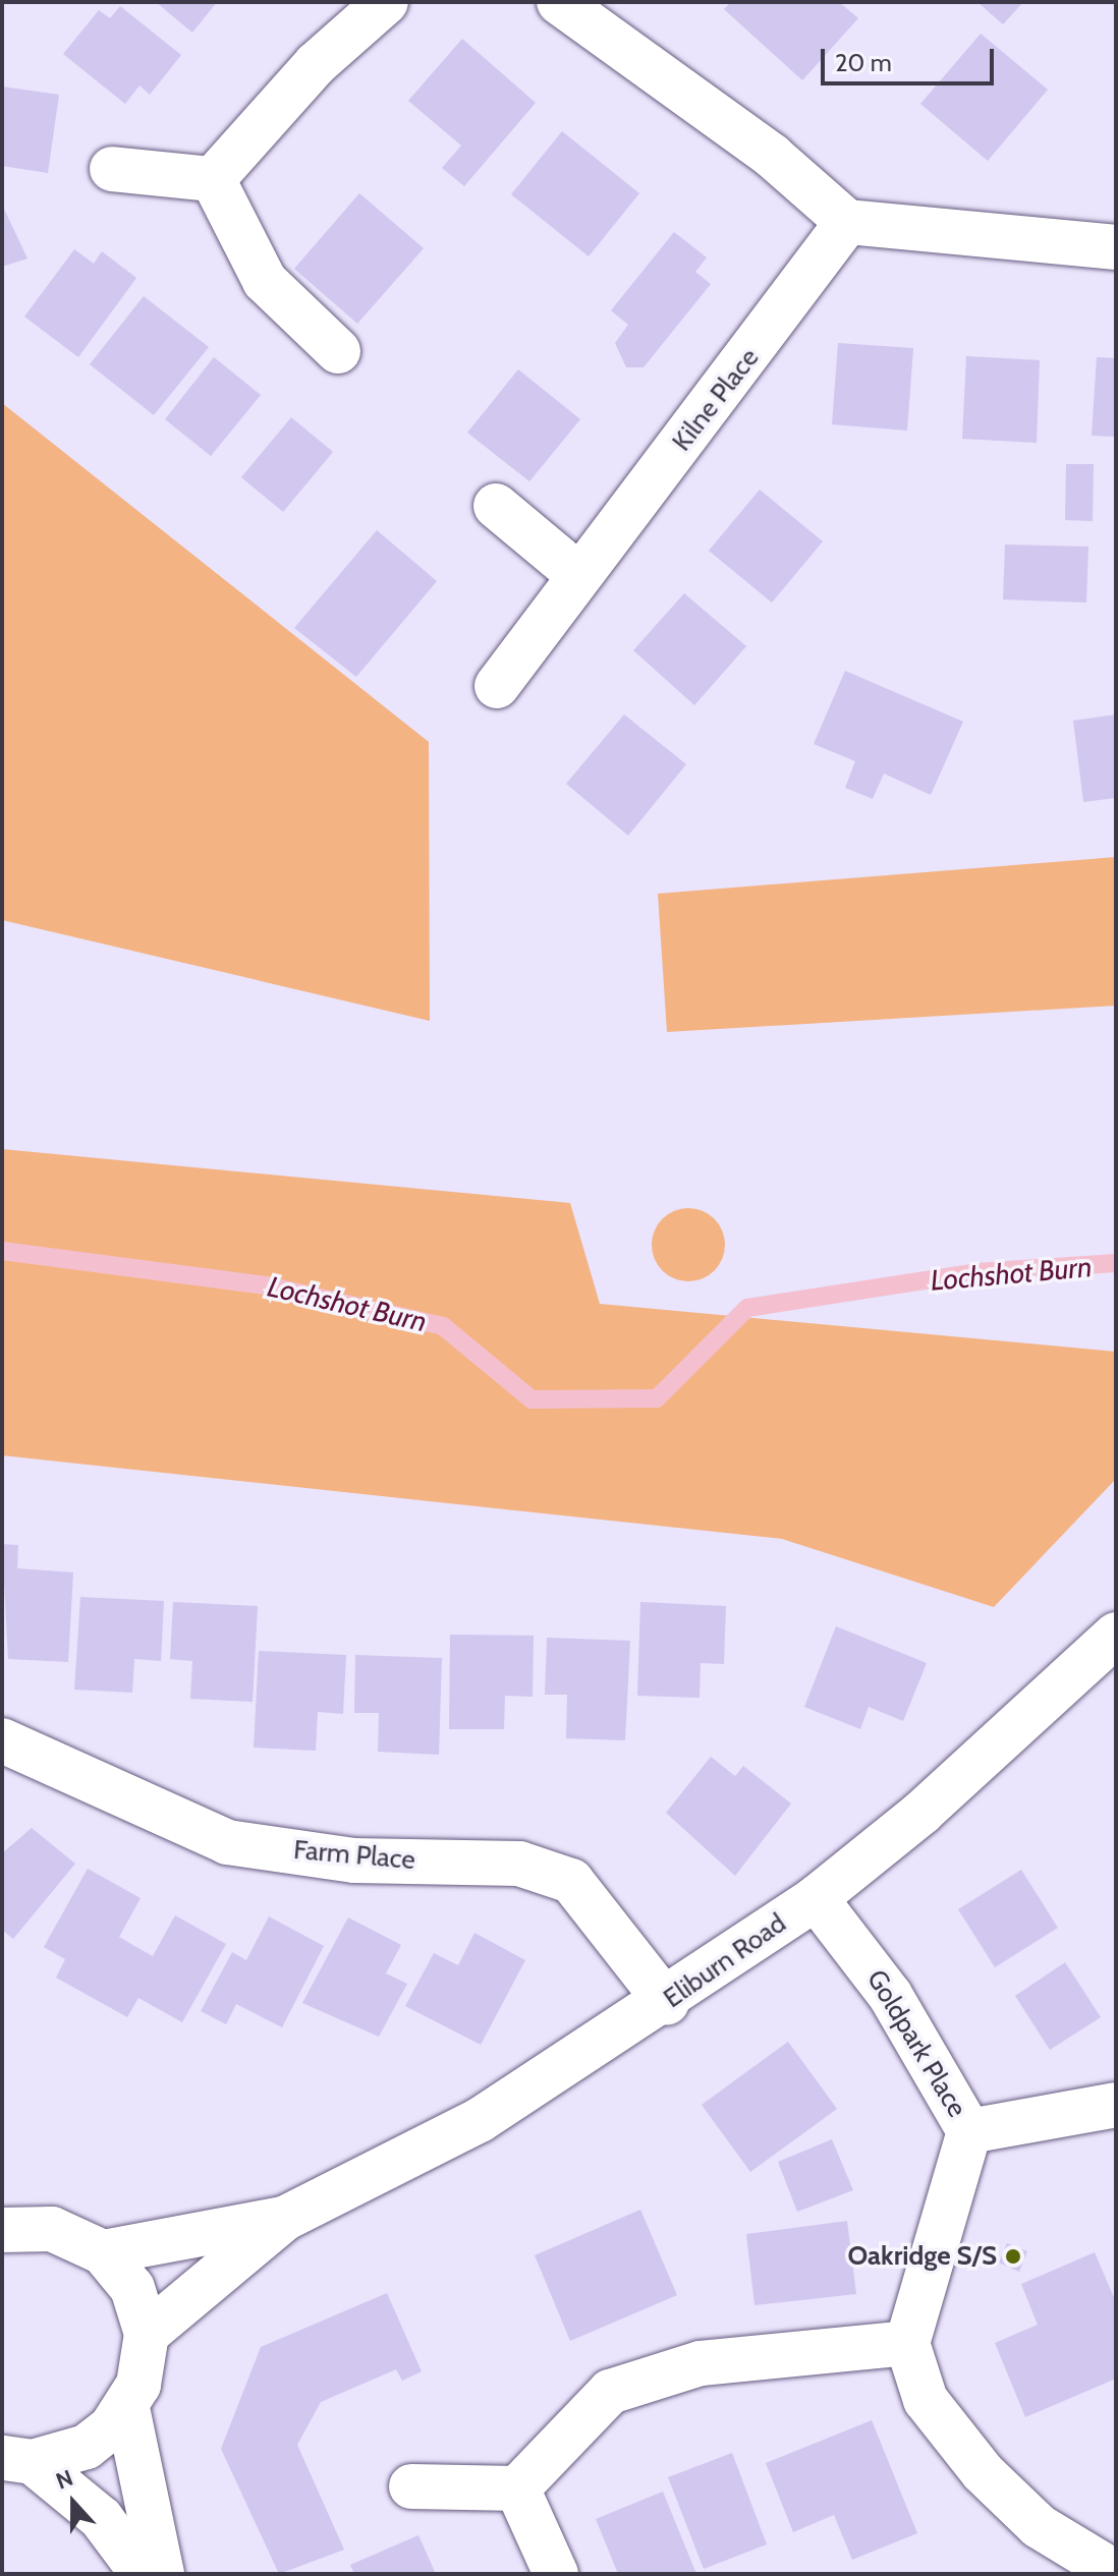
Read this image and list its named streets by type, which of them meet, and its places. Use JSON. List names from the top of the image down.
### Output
{
  "streets": {
    "street": [
      "Kilne Place",
      "Farm Place",
      "Eliburn Road",
      "Goldpark Place"
    ]
  },
  "crossings": [
    ["Farm Place", "Eliburn Road"],
    ["Eliburn Road", "Goldpark Place"]
  ],
  "water": ["Lochshot Burn"],
  "places": ["Oakridge S/S"],
  "scale_bar": "20 m",
  "north": "top"
}
